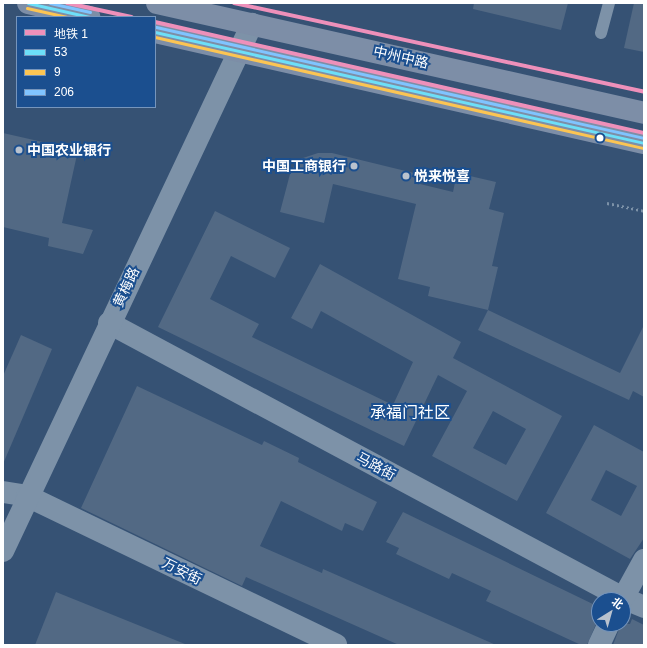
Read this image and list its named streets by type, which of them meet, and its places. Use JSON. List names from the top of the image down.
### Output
{
  "streets": {
    "main road": ["中州中路"],
    "street": ["黄梅路", "马路街", "万安街"]
  },
  "crossings": [
    ["中州中路", "黄梅路"],
    ["黄梅路", "马路街"],
    ["黄梅路", "万安街"]
  ],
  "districts": ["承福门社区"],
  "places": ["中国农业银行", "中国工商银行", "悦来悦喜"],
  "lines": [
    "metro line 1",
    "transit line 53",
    "transit line 206",
    "transit line 9"
  ],
  "legend": [
    "地铁 1",
    "53",
    "9",
    "206"
  ],
  "north": "top right"
}
